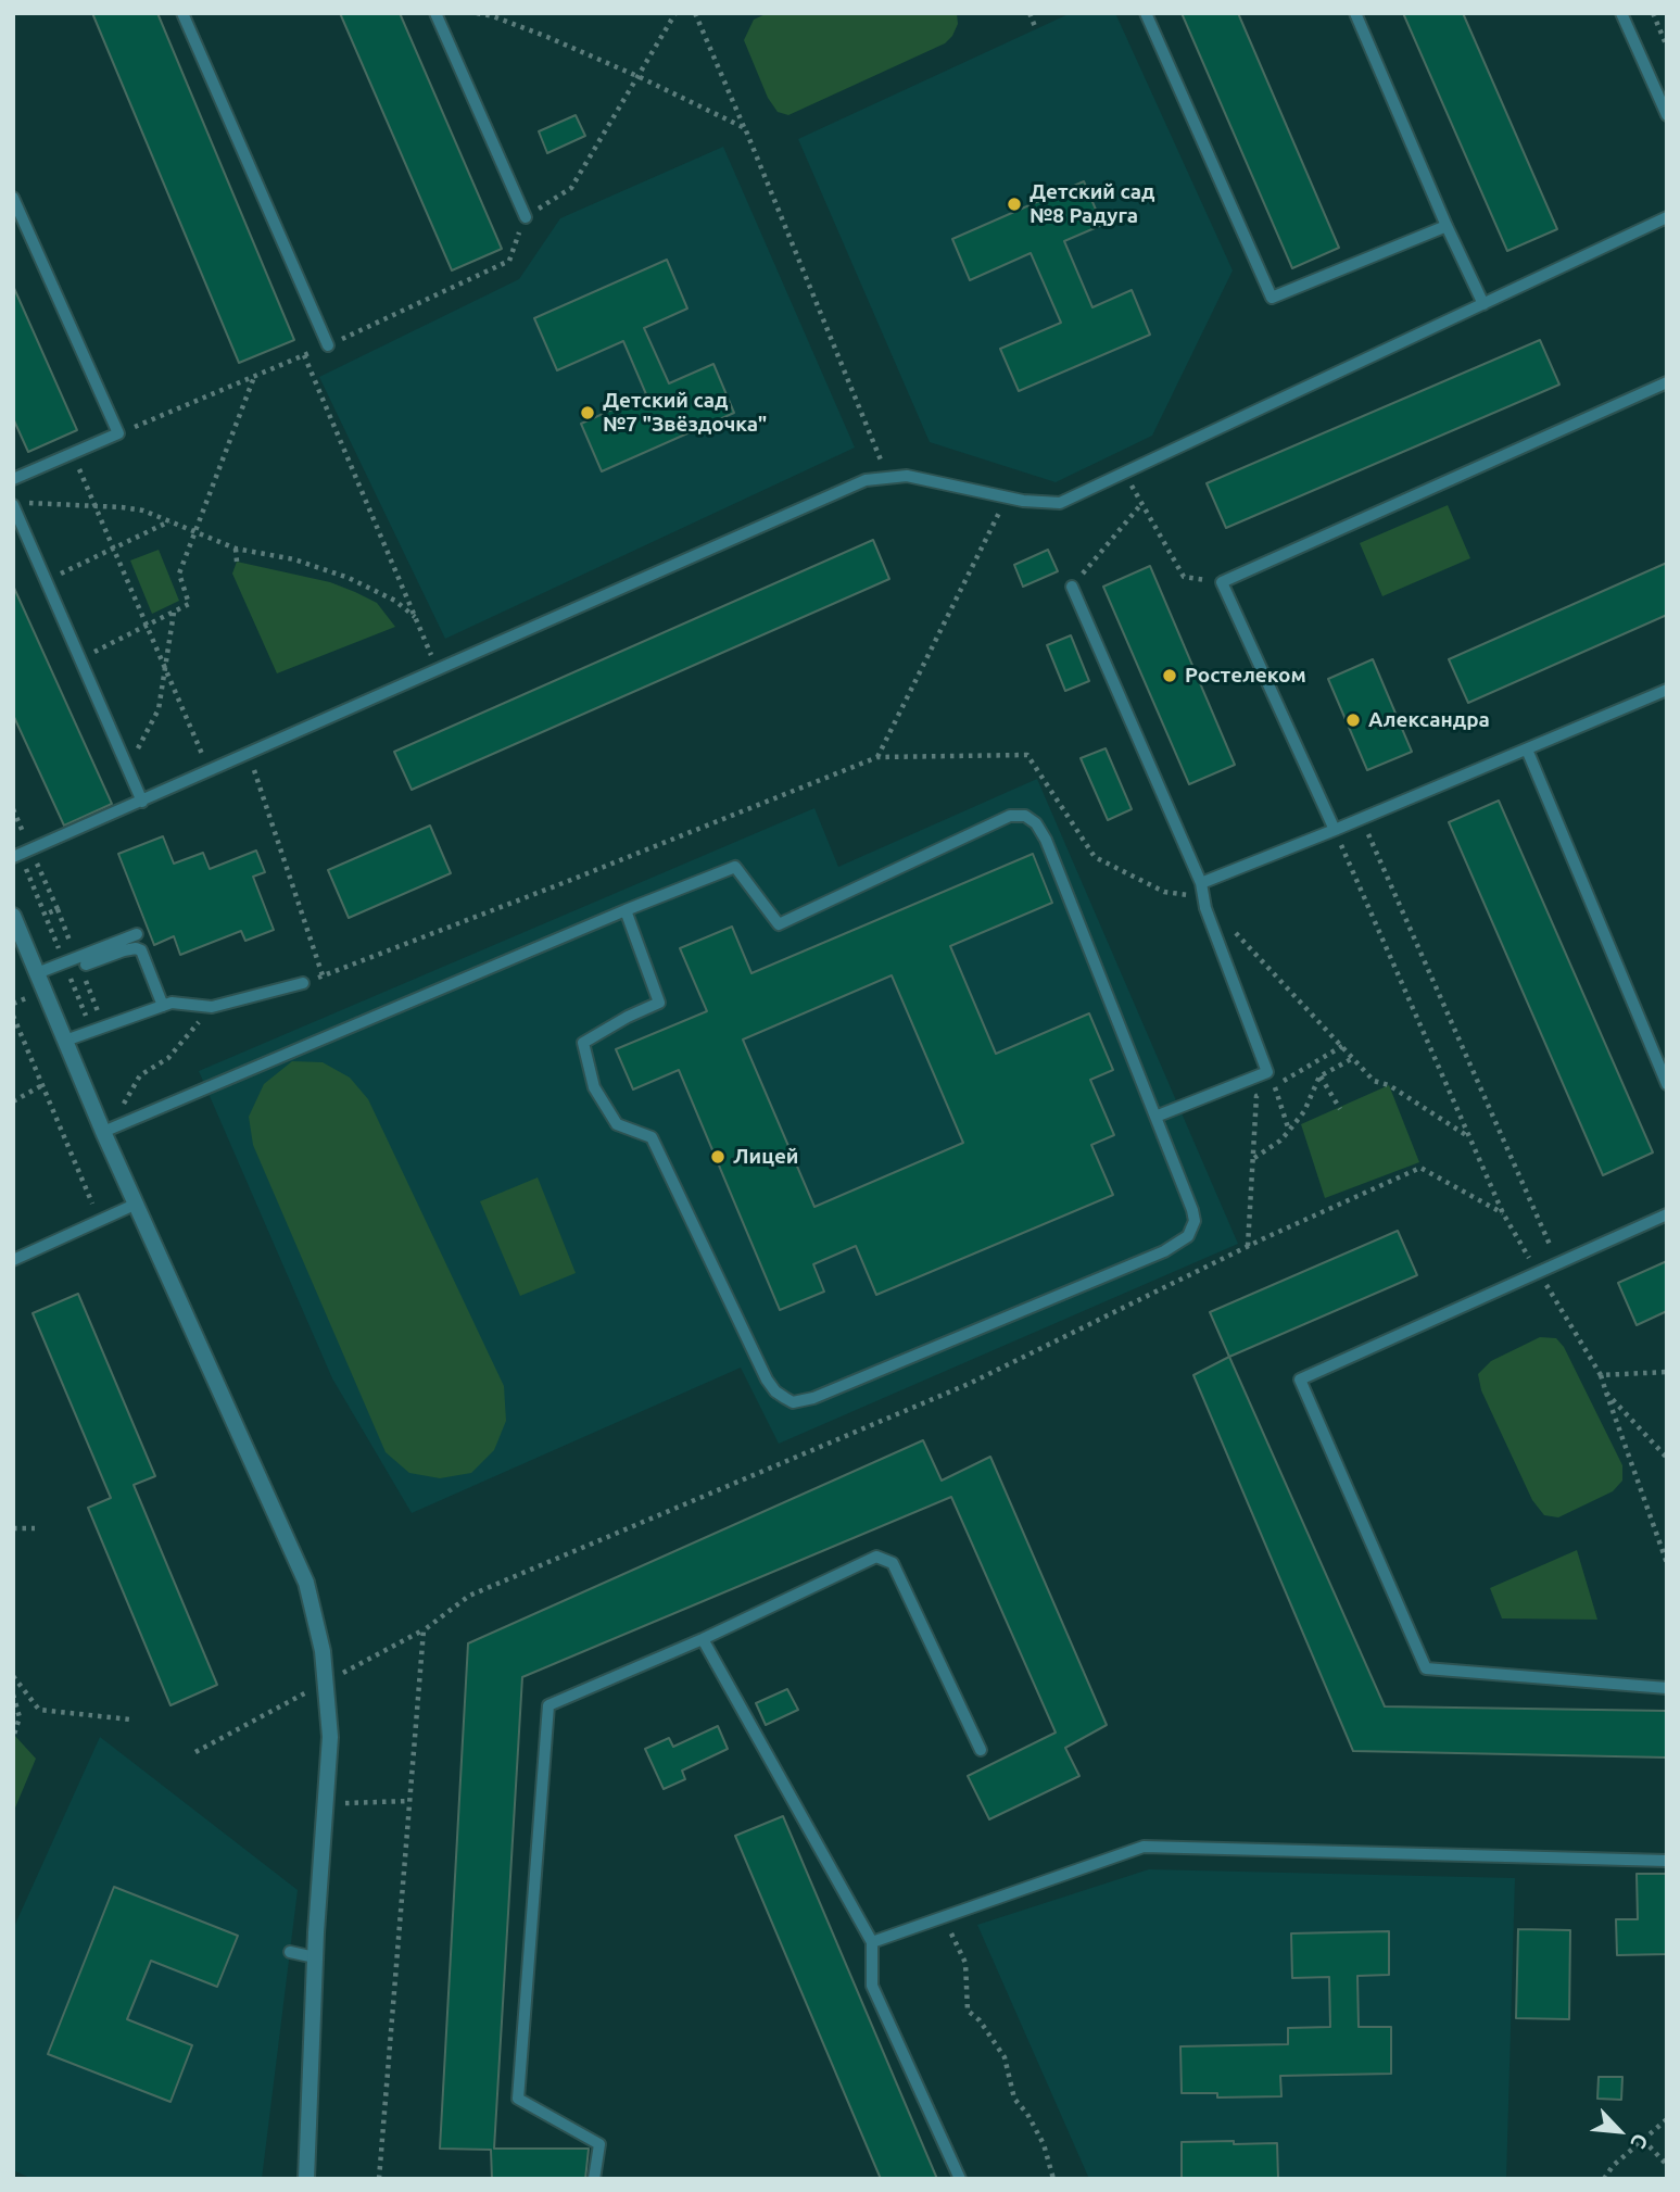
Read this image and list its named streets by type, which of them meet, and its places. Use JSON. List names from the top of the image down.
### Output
{
  "places": [
    "Детский сад №8 Радуга",
    "Детский сад №7 \"Звёздочка\"",
    "Ростелеком",
    "Александра",
    "Лицей"
  ],
  "north": "bottom right"
}
